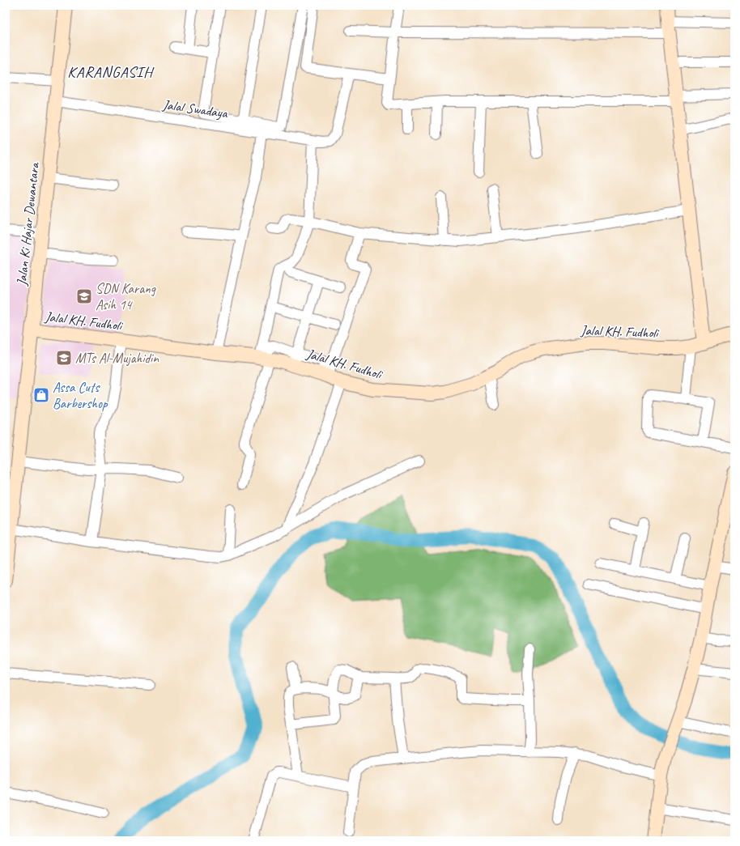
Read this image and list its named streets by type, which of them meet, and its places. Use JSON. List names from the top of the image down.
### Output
{
  "streets": {
    "main road": ["Jalan Ki Hajar Dewantara", "Jalal KH. Fudholi"],
    "street": ["Jalal Swadaya"]
  },
  "crossings": [
    ["Jalal Swadaya", "Jalan Ki Hajar Dewantara"],
    ["Jalan Ki Hajar Dewantara", "Jalal KH. Fudholi"]
  ],
  "districts": ["KARANGASIH"],
  "places": {
    "school or university": ["SDN Karang Asih 14", "MTs Al-Mujahidin"],
    "shop": ["Assa Cuts Barbershop"]
  }
}
